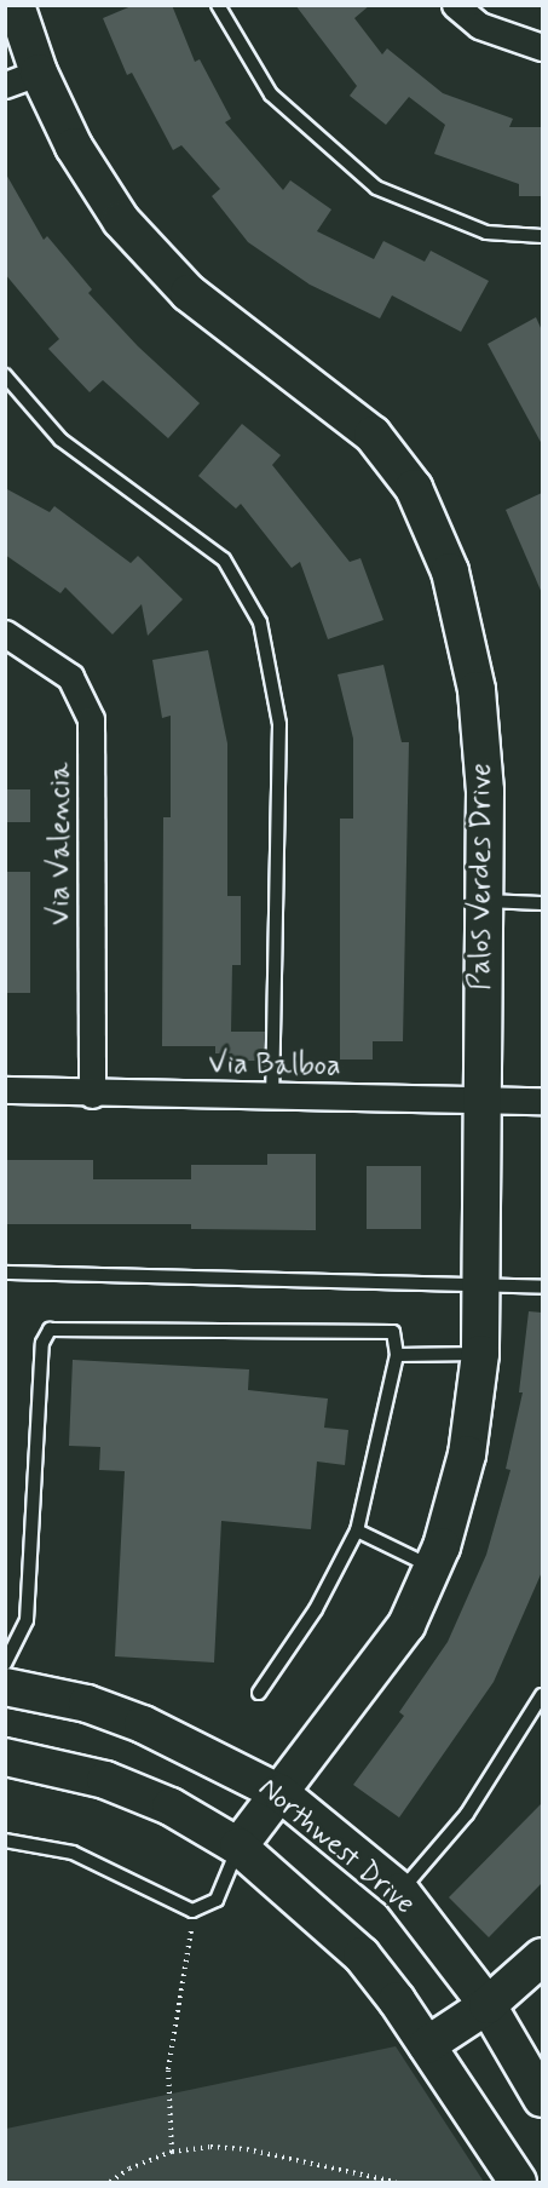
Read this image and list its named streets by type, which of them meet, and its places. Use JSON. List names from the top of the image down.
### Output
{
  "streets": {
    "street": [
      "Via Valencia",
      "Palos Verdes Drive",
      "Via Balboa",
      "Northwest Drive"
    ]
  },
  "crossings": [
    ["Via Valencia", "Via Balboa"],
    ["Palos Verdes Drive", "Via Balboa"],
    ["Palos Verdes Drive", "Northwest Drive"]
  ]
}
